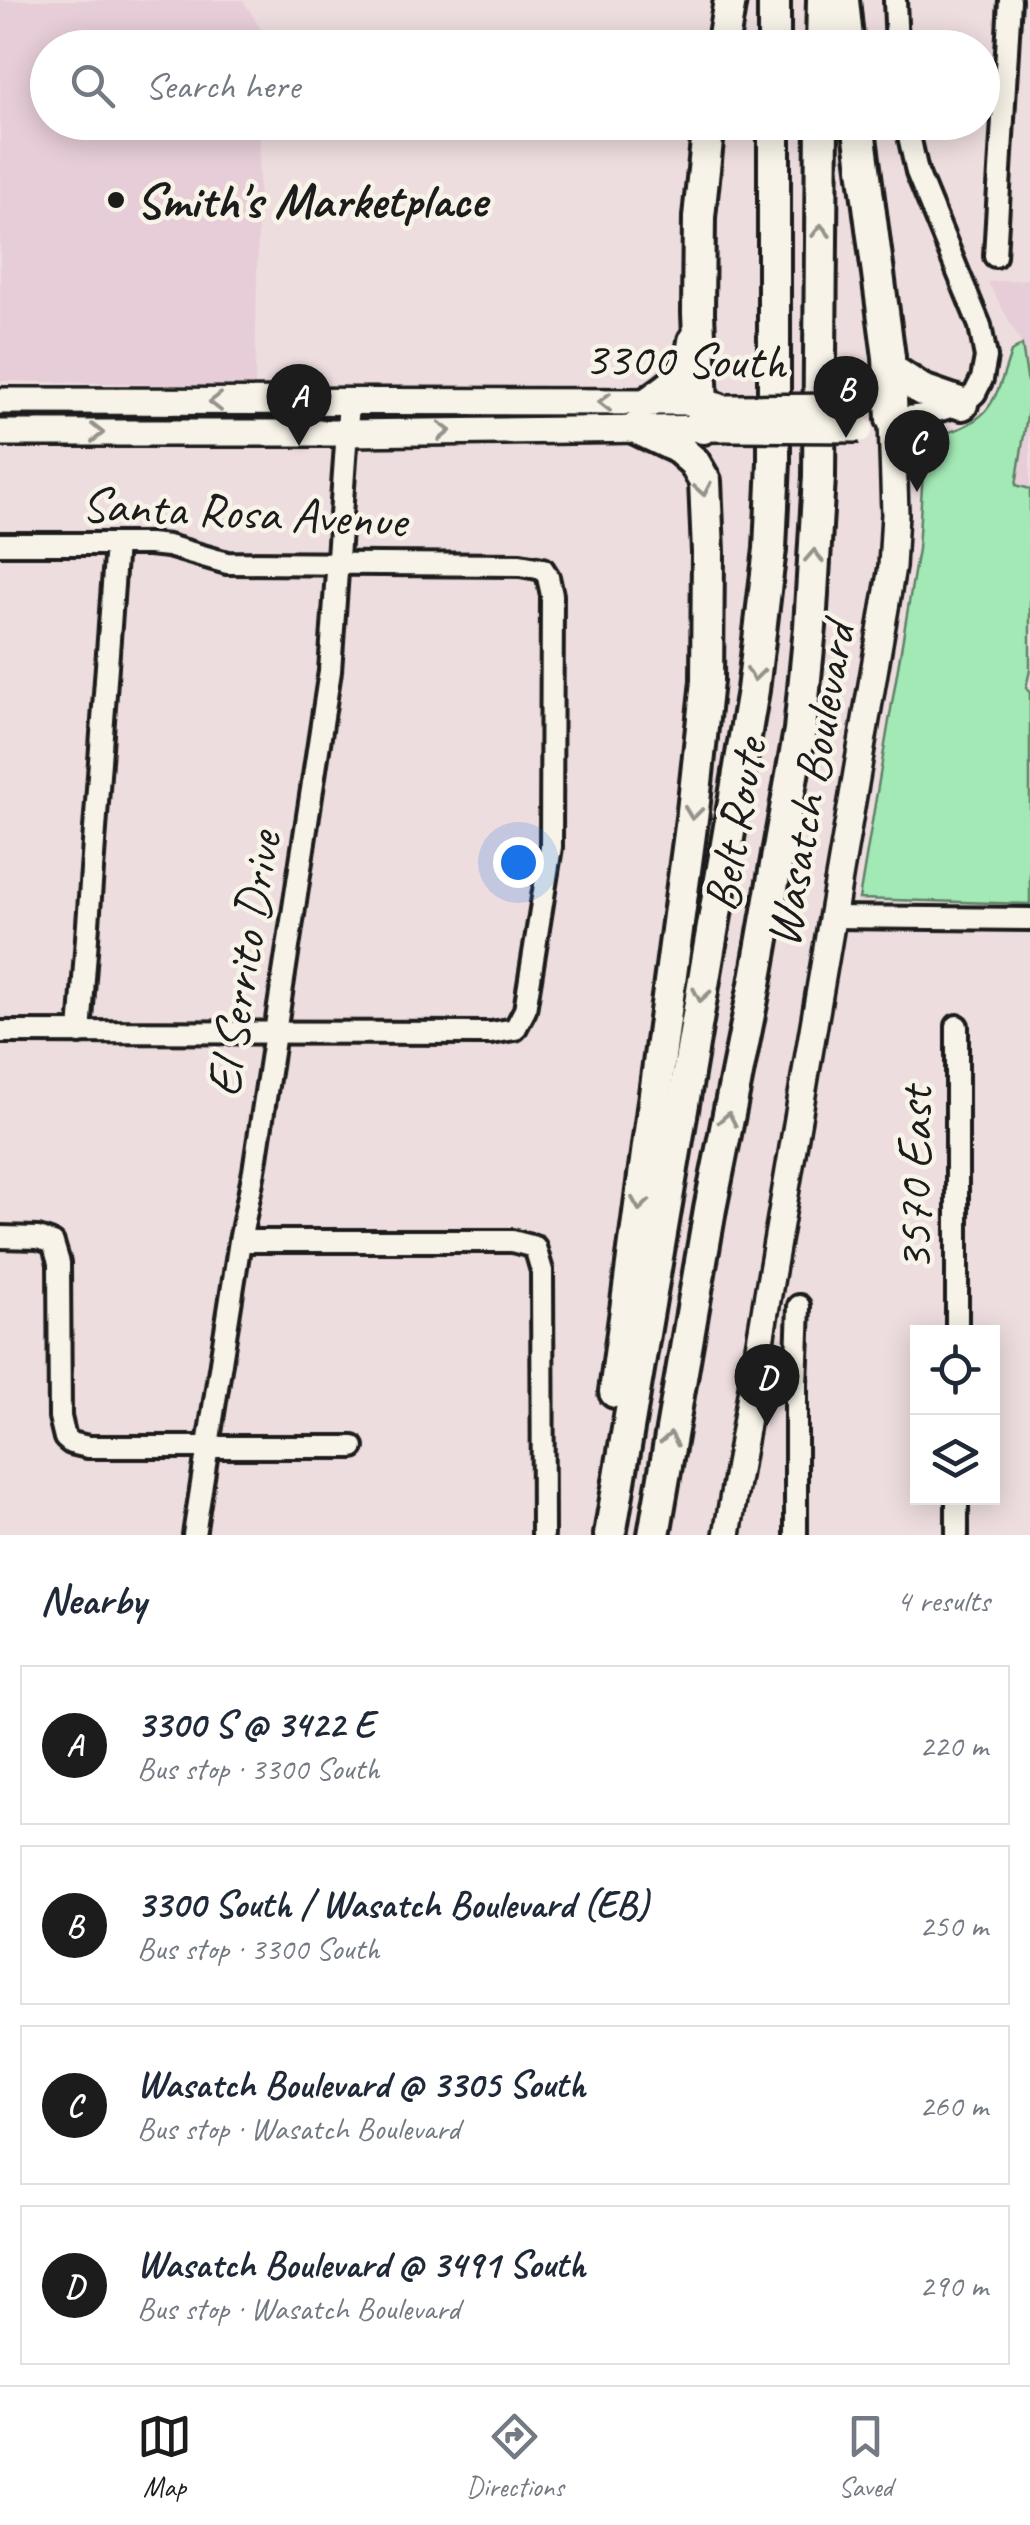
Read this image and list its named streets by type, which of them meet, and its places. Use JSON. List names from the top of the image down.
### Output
{
  "streets": {
    "highway": ["Belt Route"],
    "main road": ["3300 South", "Wasatch Boulevard"],
    "street": ["Santa Rosa Avenue", "El Serrito Drive", "3570 East"]
  },
  "crossings": [
    ["3300 South", "Wasatch Boulevard"],
    ["3300 South", "El Serrito Drive"],
    ["Santa Rosa Avenue", "El Serrito Drive"]
  ],
  "places": ["Smith's Marketplace"],
  "page": {
    "search": "Search here",
    "pins": [
      "B",
      "A",
      "C",
      "D"
    ],
    "heading": ["Nearby", "4 results"],
    "list": [
      {
        "mark": "A",
        "name": "3300 S @ 3422 E",
        "note": "Bus stop · 3300 South",
        "value": "220 m"
      },
      {
        "mark": "B",
        "name": "3300 South / Wasatch Boulevard (EB)",
        "note": "Bus stop · 3300 South",
        "value": "250 m"
      },
      {
        "mark": "C",
        "name": "Wasatch Boulevard @ 3305 South",
        "note": "Bus stop · Wasatch Boulevard",
        "value": "260 m"
      },
      {
        "mark": "D",
        "name": "Wasatch Boulevard @ 3491 South",
        "note": "Bus stop · Wasatch Boulevard",
        "value": "290 m"
      }
    ],
    "nav": ["Map", "Directions", "Saved"]
  }
}
